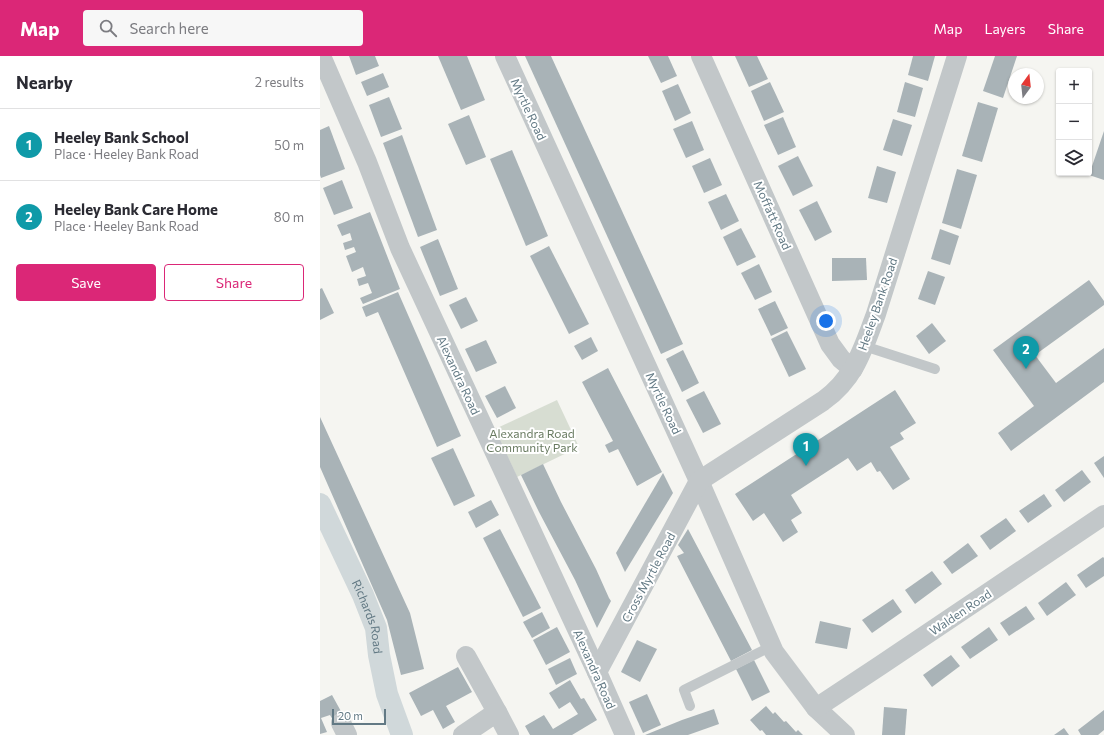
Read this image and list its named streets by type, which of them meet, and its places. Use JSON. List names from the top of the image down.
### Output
{
  "streets": {
    "main road": ["Richards Road"],
    "street": [
      "Myrtle Road",
      "Moffatt Road",
      "Heeley Bank Road",
      "Alexandra Road",
      "Cross Myrtle Road",
      "Walden Road"
    ]
  },
  "crossings": [
    ["Myrtle Road", "Heeley Bank Road"],
    ["Myrtle Road", "Cross Myrtle Road"],
    ["Myrtle Road", "Walden Road"],
    ["Moffatt Road", "Heeley Bank Road"],
    ["Heeley Bank Road", "Cross Myrtle Road"],
    ["Alexandra Road", "Cross Myrtle Road"]
  ],
  "parks": ["Alexandra Road Community Park"],
  "scale_bar": "20 m",
  "north": "top",
  "page": {
    "header": "Map",
    "search": "Search here",
    "nav": ["Map", "Layers", "Share"],
    "heading": ["Nearby", "2 results"],
    "map_buttons": ["+", "−"],
    "list": [
      {
        "mark": "1",
        "name": "Heeley Bank School",
        "note": "Place · Heeley Bank Road",
        "value": "50 m"
      },
      {
        "mark": "2",
        "name": "Heeley Bank Care Home",
        "note": "Place · Heeley Bank Road",
        "value": "80 m"
      }
    ],
    "buttons": ["Save", "Share"],
    "pins": ["2", "1"],
    "scale": "20 m"
  }
}
